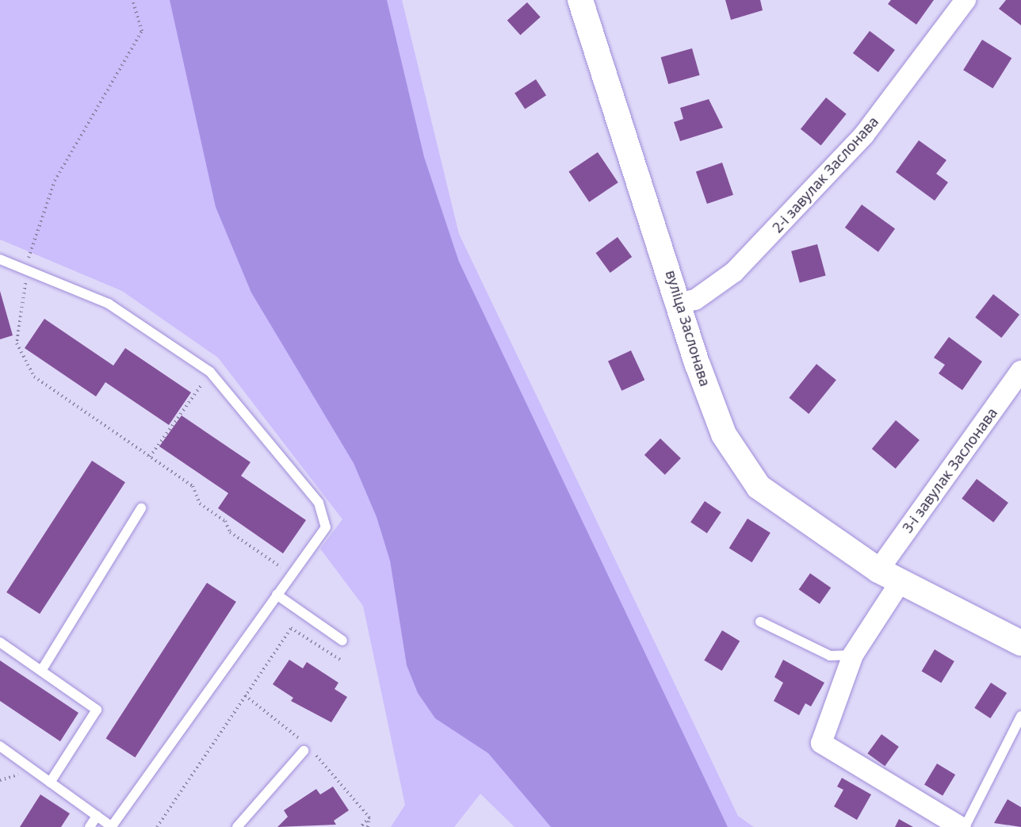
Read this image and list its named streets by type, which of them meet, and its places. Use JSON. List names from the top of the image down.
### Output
{
  "streets": {
    "street": ["2-і завулак Заслонава", "вуліца Заслонава", "3-і завулак Заслонава"]
  },
  "crossings": [
    ["2-і завулак Заслонава", "вуліца Заслонава"],
    ["вуліца Заслонава", "3-і завулак Заслонава"]
  ]
}
